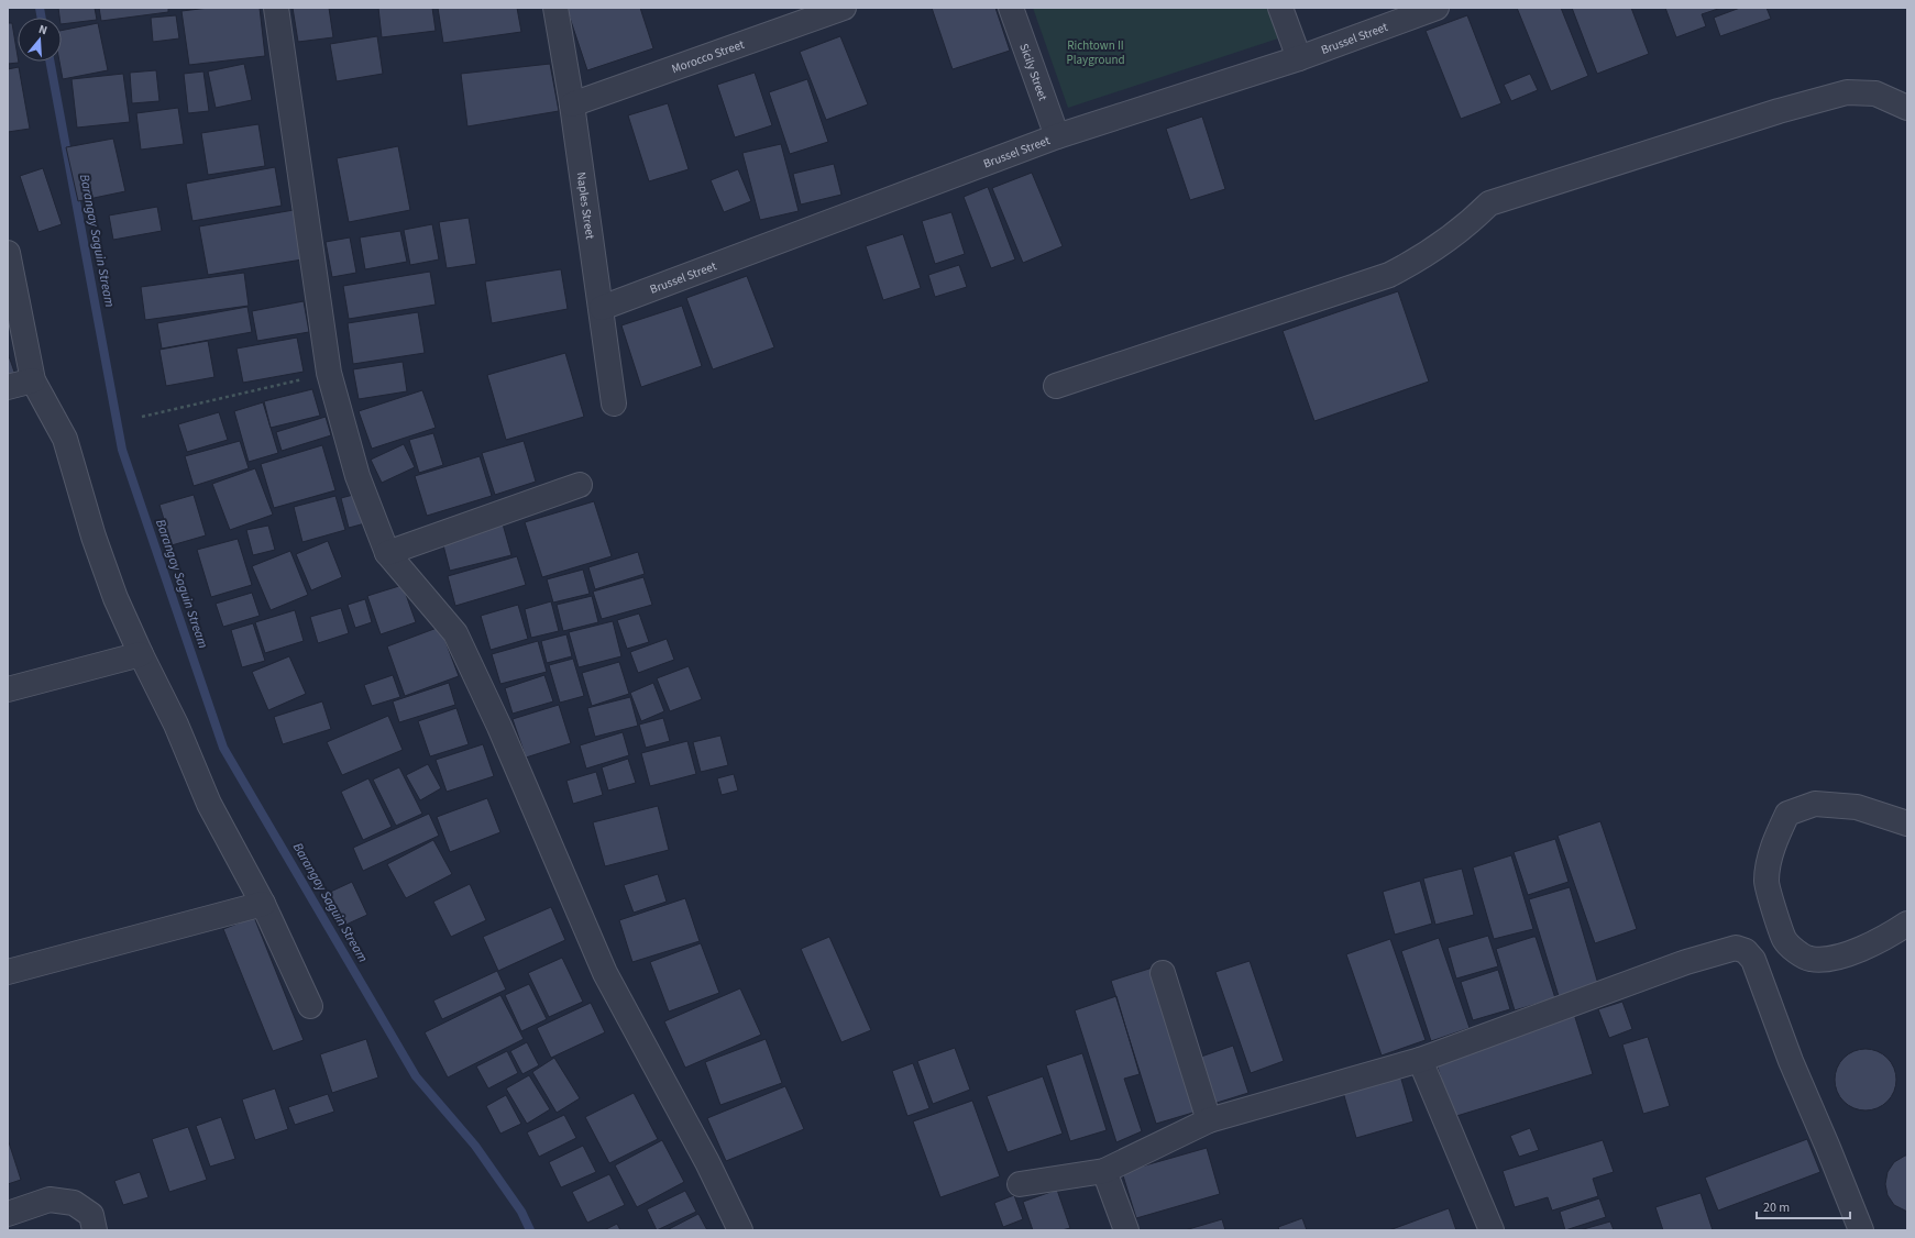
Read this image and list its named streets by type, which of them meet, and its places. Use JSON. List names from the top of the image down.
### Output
{
  "streets": {
    "street": [
      "Brussel Street",
      "Morocco Street",
      "Sicily Street",
      "Naples Street"
    ]
  },
  "crossings": [
    ["Brussel Street", "Sicily Street"],
    ["Brussel Street", "Naples Street"],
    ["Morocco Street", "Naples Street"]
  ],
  "water": ["Barangay Saguin Stream"],
  "parks": ["Richtown II Playground"],
  "scale_bar": "20 m",
  "north": "top"
}
